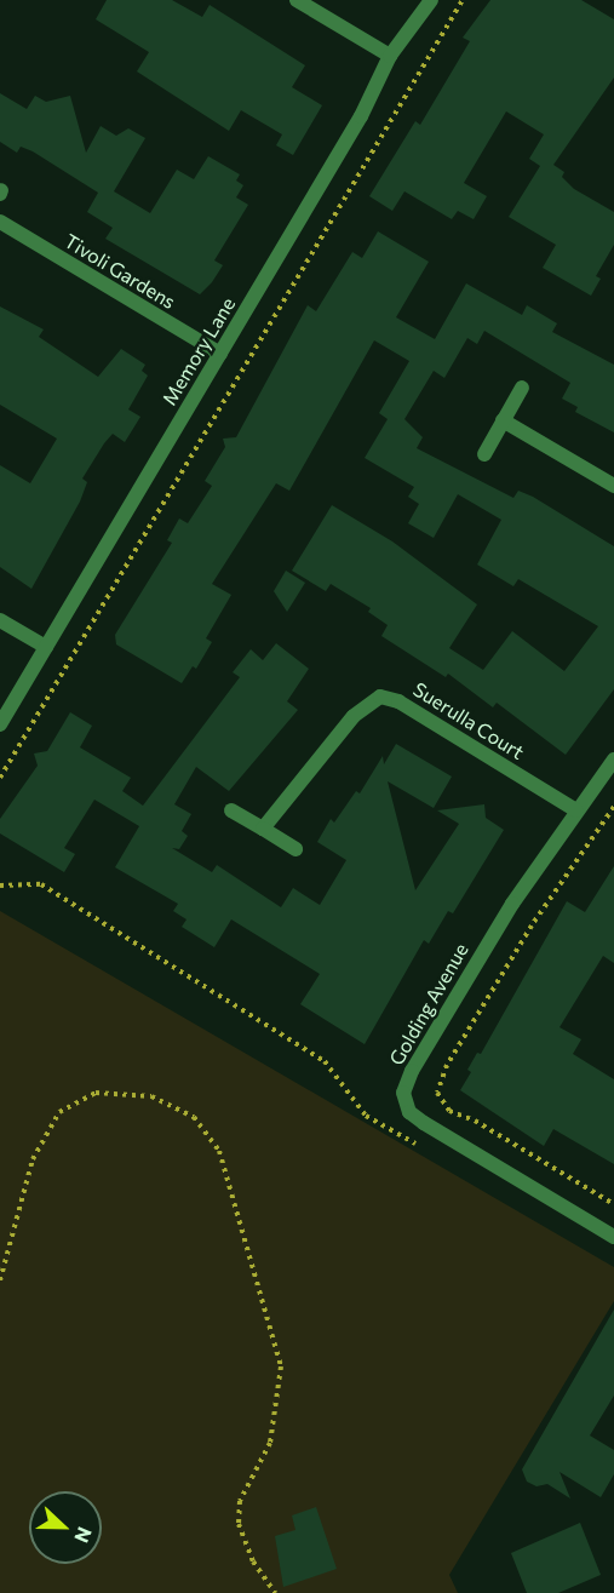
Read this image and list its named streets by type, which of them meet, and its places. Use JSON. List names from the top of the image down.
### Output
{
  "streets": {
    "street": [
      "Tivoli Gardens",
      "Memory Lane",
      "Suerulla Court",
      "Golding Avenue"
    ]
  },
  "crossings": [
    ["Tivoli Gardens", "Memory Lane"],
    ["Suerulla Court", "Golding Avenue"]
  ],
  "north": "right"
}
